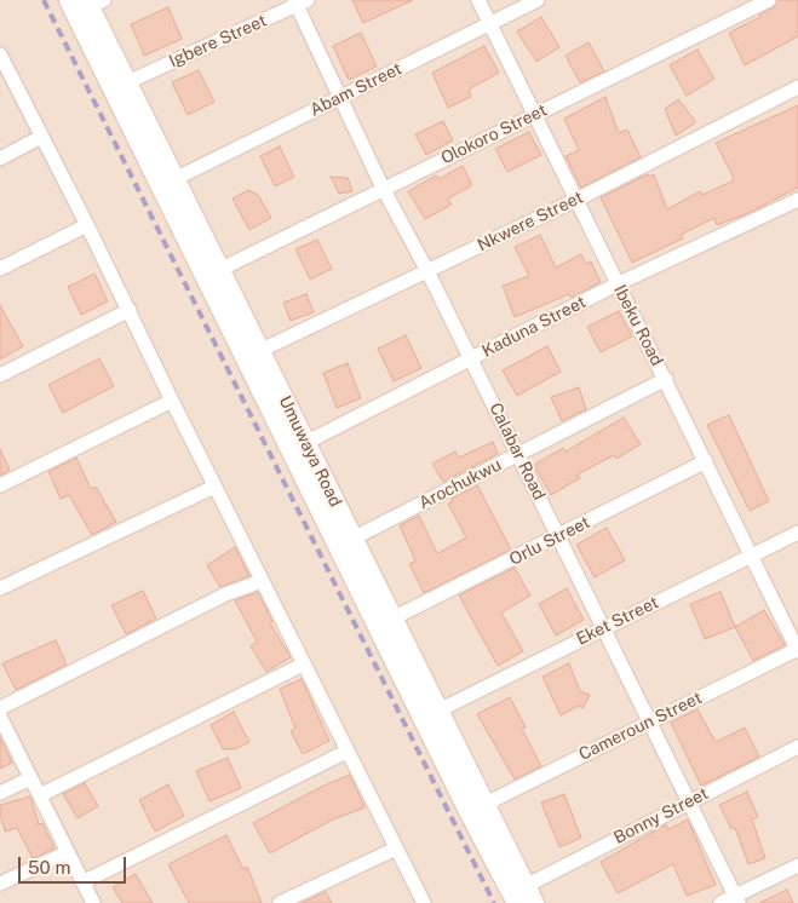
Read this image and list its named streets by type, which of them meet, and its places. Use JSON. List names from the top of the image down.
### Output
{
  "streets": {
    "street": [
      "Igbere Street",
      "Abam Street",
      "Olokoro Street",
      "Nkwere Street",
      "Ibeku Road",
      "Kaduna Street",
      "Umuwaya Road",
      "Calabar Road",
      "Arochukwu",
      "Orlu Street",
      "Eket Street",
      "Cameroun Street",
      "Bonny Street"
    ]
  },
  "crossings": [
    ["Igbere Street", "Umuwaya Road"],
    ["Igbere Street", "Calabar Road"],
    ["Abam Street", "Ibeku Road"],
    ["Abam Street", "Umuwaya Road"],
    ["Abam Street", "Calabar Road"],
    ["Olokoro Street", "Ibeku Road"],
    ["Olokoro Street", "Umuwaya Road"],
    ["Olokoro Street", "Calabar Road"],
    ["Nkwere Street", "Ibeku Road"],
    ["Nkwere Street", "Umuwaya Road"],
    ["Nkwere Street", "Calabar Road"],
    ["Ibeku Road", "Kaduna Street"],
    ["Ibeku Road", "Arochukwu"],
    ["Ibeku Road", "Orlu Street"],
    ["Ibeku Road", "Eket Street"],
    ["Ibeku Road", "Cameroun Street"],
    ["Kaduna Street", "Umuwaya Road"],
    ["Kaduna Street", "Calabar Road"],
    ["Umuwaya Road", "Arochukwu"],
    ["Umuwaya Road", "Orlu Street"],
    ["Umuwaya Road", "Eket Street"],
    ["Umuwaya Road", "Cameroun Street"],
    ["Umuwaya Road", "Bonny Street"],
    ["Calabar Road", "Arochukwu"],
    ["Calabar Road", "Orlu Street"],
    ["Calabar Road", "Eket Street"],
    ["Calabar Road", "Cameroun Street"],
    ["Calabar Road", "Bonny Street"]
  ],
  "scale_bar": "50 m"
}
